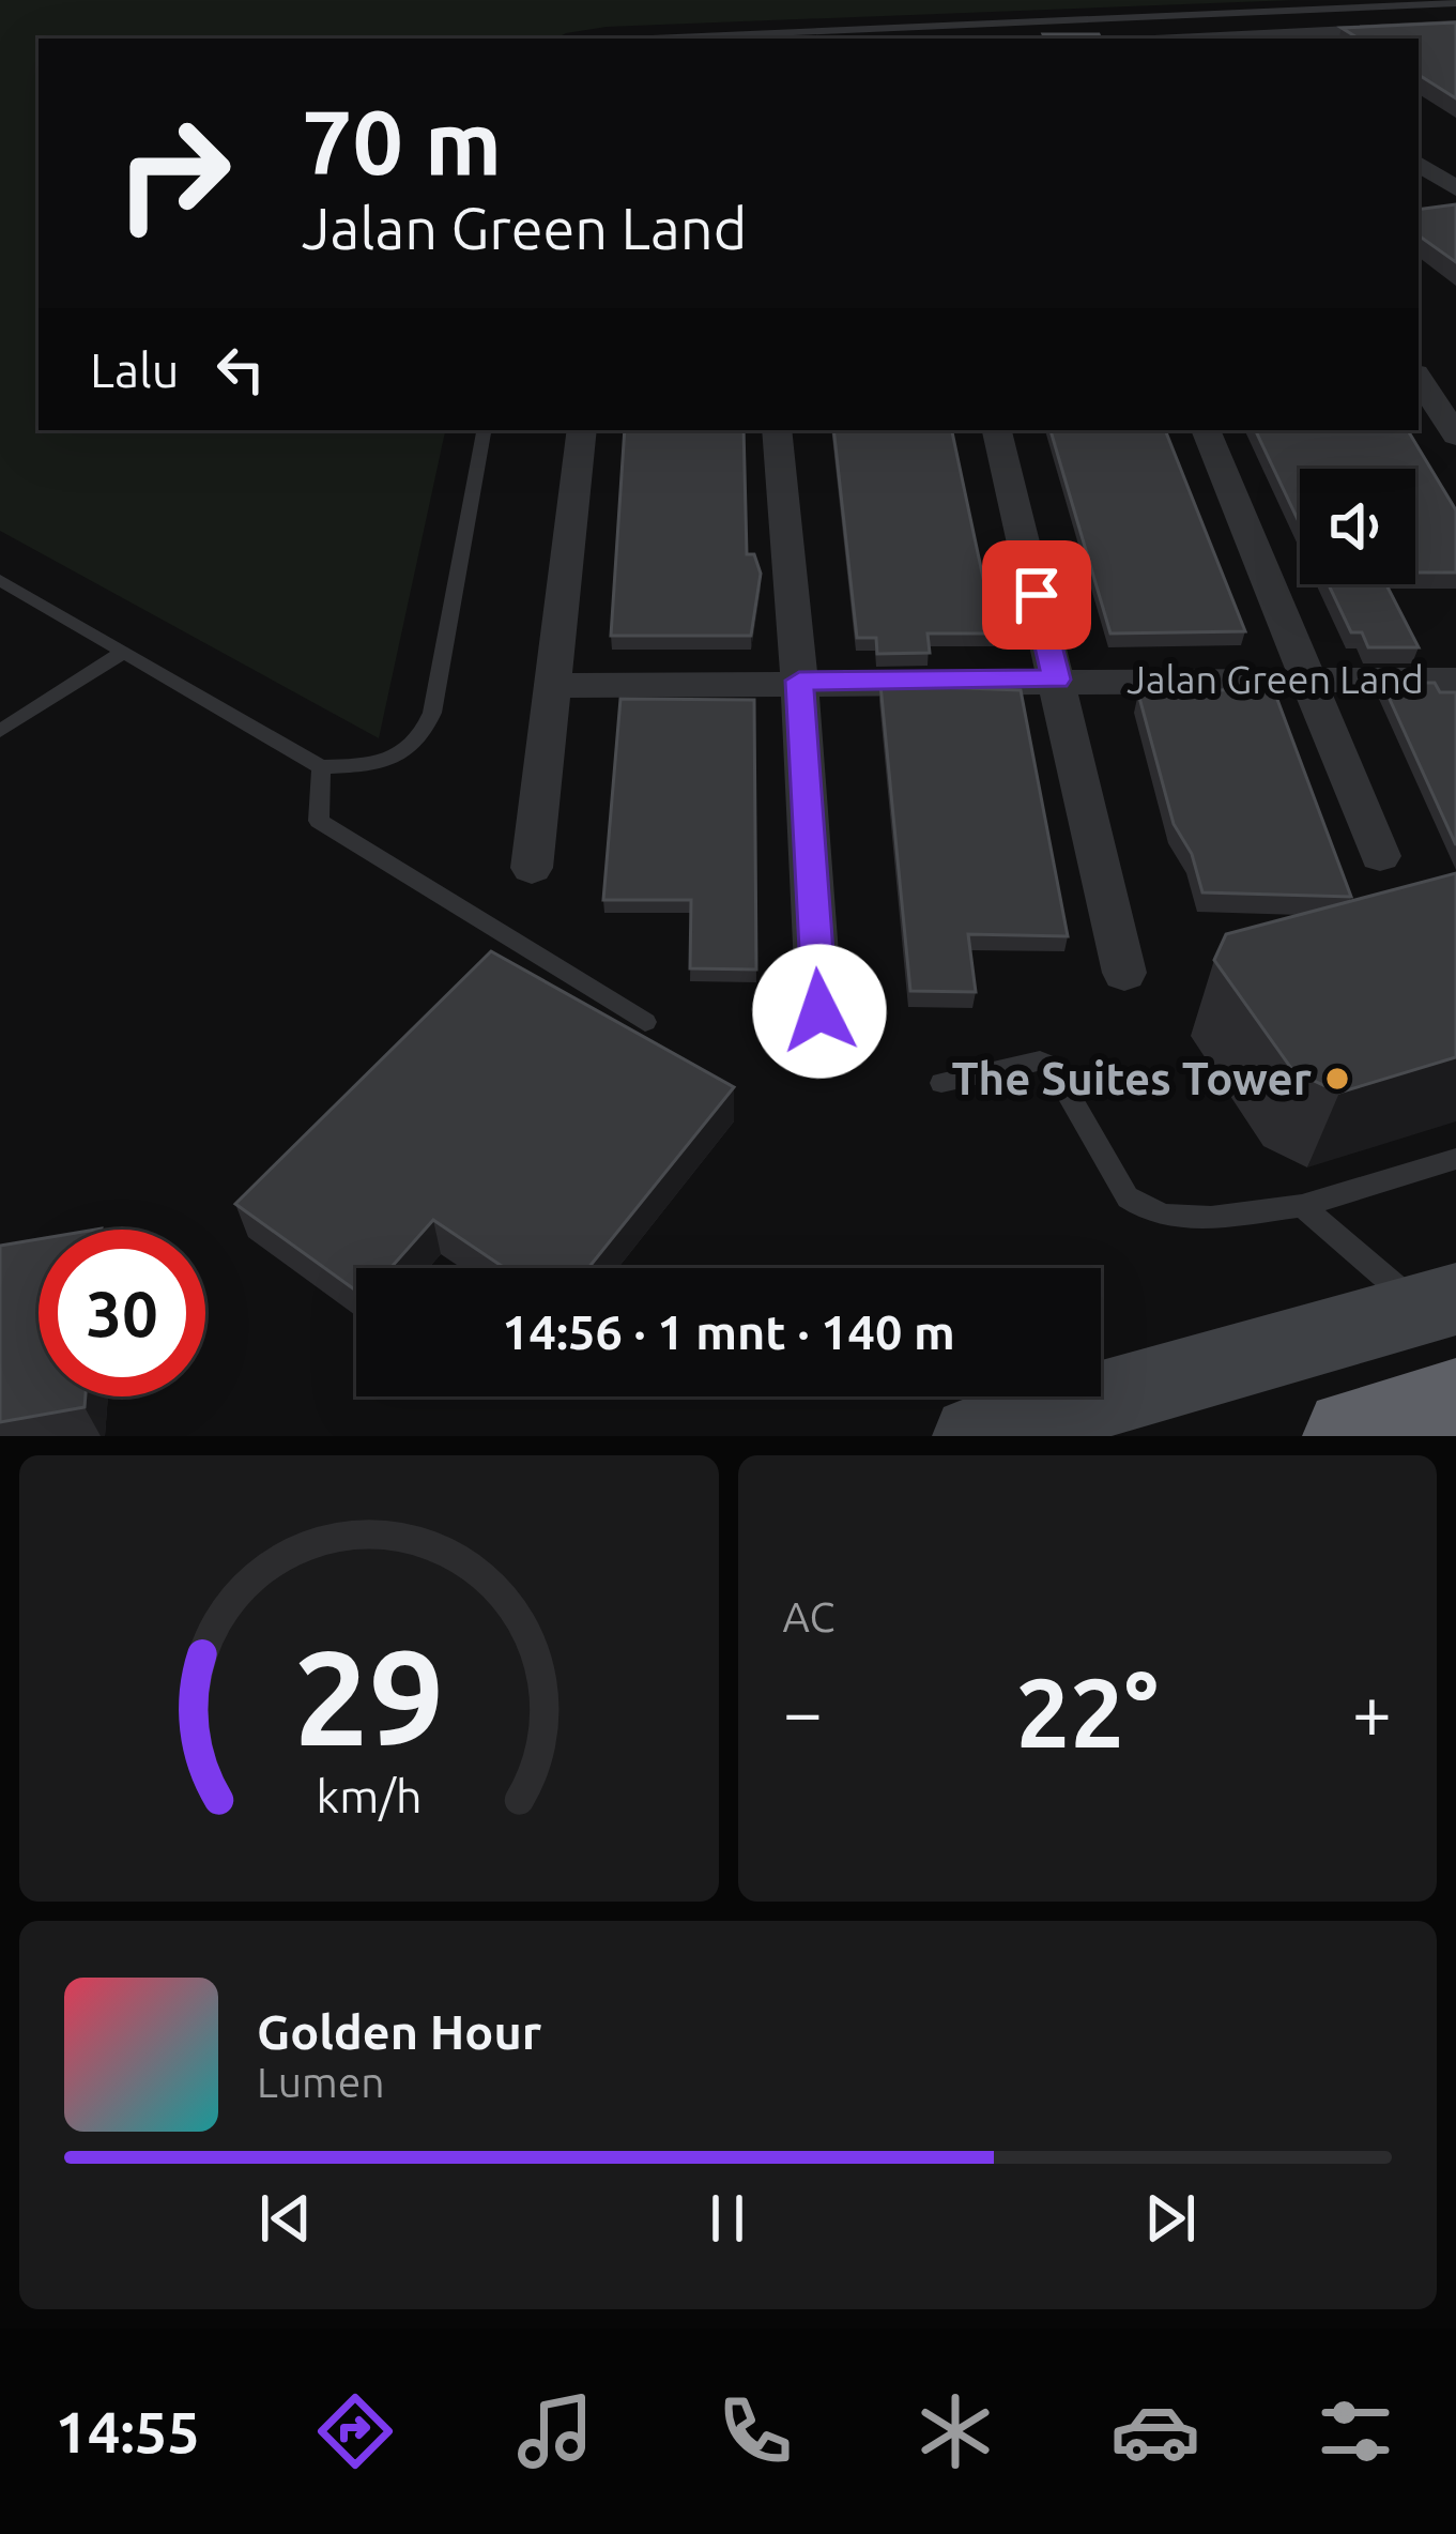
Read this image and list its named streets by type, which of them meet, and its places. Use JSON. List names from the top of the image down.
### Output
{
  "streets": {
    "street": ["Jalan Green Land"]
  },
  "places": ["The Suites Tower"],
  "page": {
    "turn": ["70 m", "Jalan Green Land"],
    "then": "Lalu",
    "limit": "30",
    "trip": "14:56 · 1 mnt · 140 m",
    "tile": "AC",
    "heat": ["−", "22°", "+"],
    "song": ["Golden Hour", "Lumen"],
    "tabs": "14:55",
    "gauge": ["29", "km/h"]
  }
}
